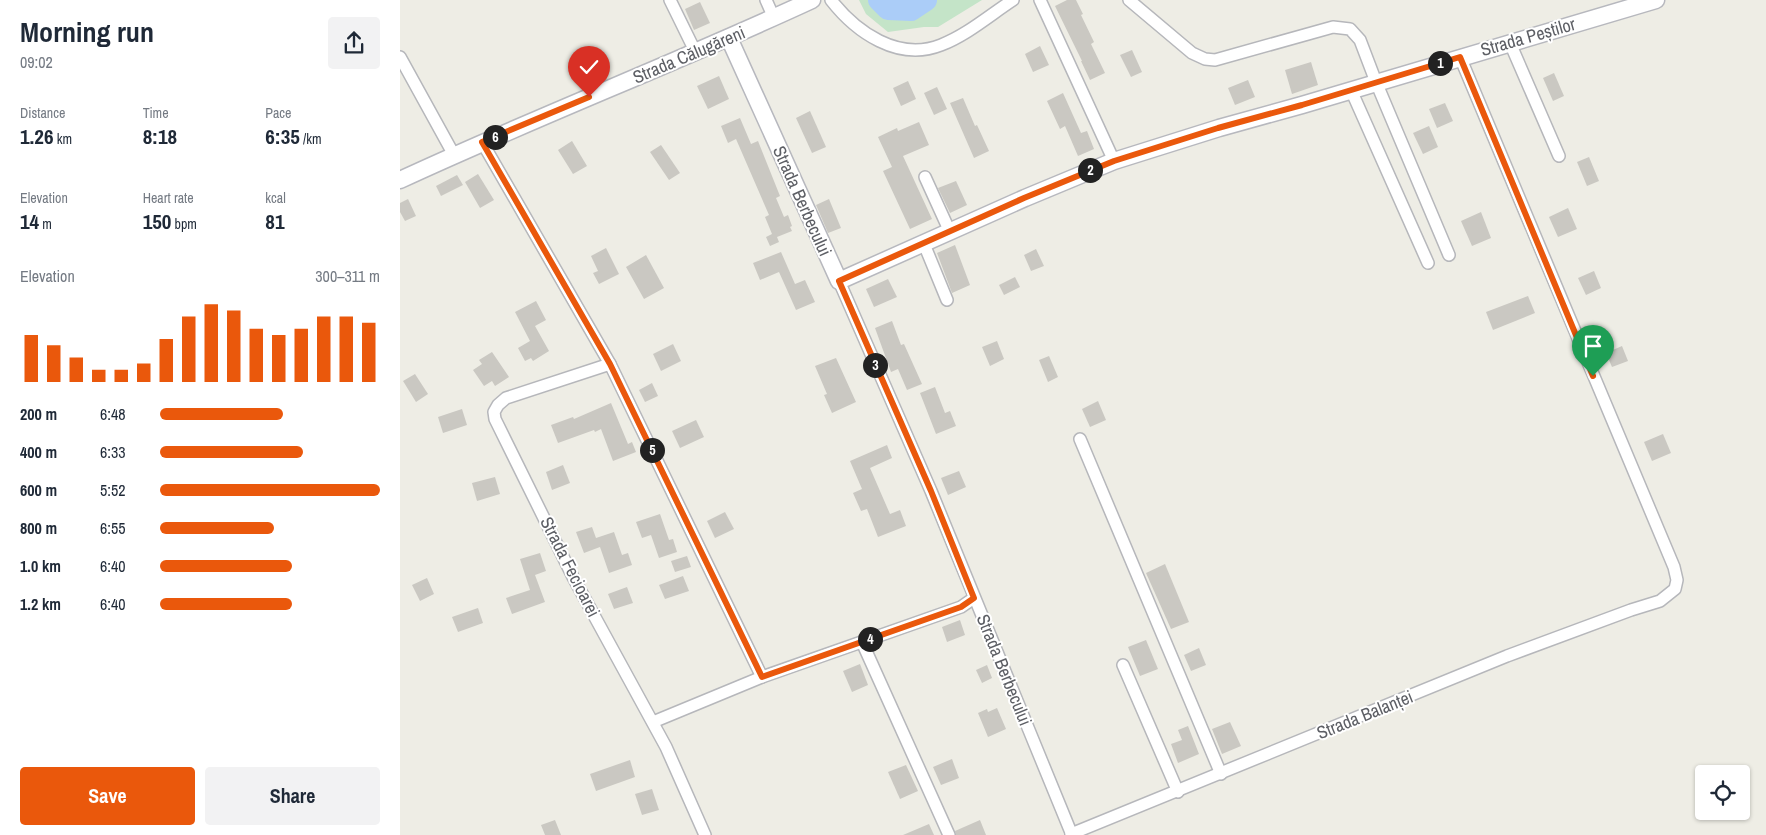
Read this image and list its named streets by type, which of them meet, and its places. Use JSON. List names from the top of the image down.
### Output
{
  "streets": {
    "street": [
      "Strada Peștilor",
      "Strada Călugăreni",
      "Strada Berbecului",
      "Strada Fecioarei",
      "Strada Balanței"
    ]
  },
  "crossings": [
    ["Strada Peștilor", "Strada Berbecului"],
    ["Strada Peștilor", "Strada Balanței"],
    ["Strada Călugăreni", "Strada Berbecului"],
    ["Strada Berbecului", "Strada Balanței"]
  ],
  "page": {
    "heading": ["Morning run", "09:02"],
    "pins": [
      "1",
      "6",
      "2",
      "3",
      "5",
      "4"
    ],
    "stats": [
      ["Distance", "1.26 km"],
      ["Time", "8:18"],
      ["Pace", "6:35 /km"],
      ["Elevation", "14 m"],
      ["Heart rate", "150 bpm"],
      ["kcal", "81"]
    ],
    "chart": ["Elevation", "300–311 m"],
    "list": [
      {
        "name": "200 m",
        "note": "6:48"
      },
      {
        "name": "400 m",
        "note": "6:33"
      },
      {
        "name": "600 m",
        "note": "5:52"
      },
      {
        "name": "800 m",
        "note": "6:55"
      },
      {
        "name": "1.0 km",
        "note": "6:40"
      },
      {
        "name": "1.2 km",
        "note": "6:40"
      }
    ],
    "buttons": ["Save", "Share"]
  }
}
